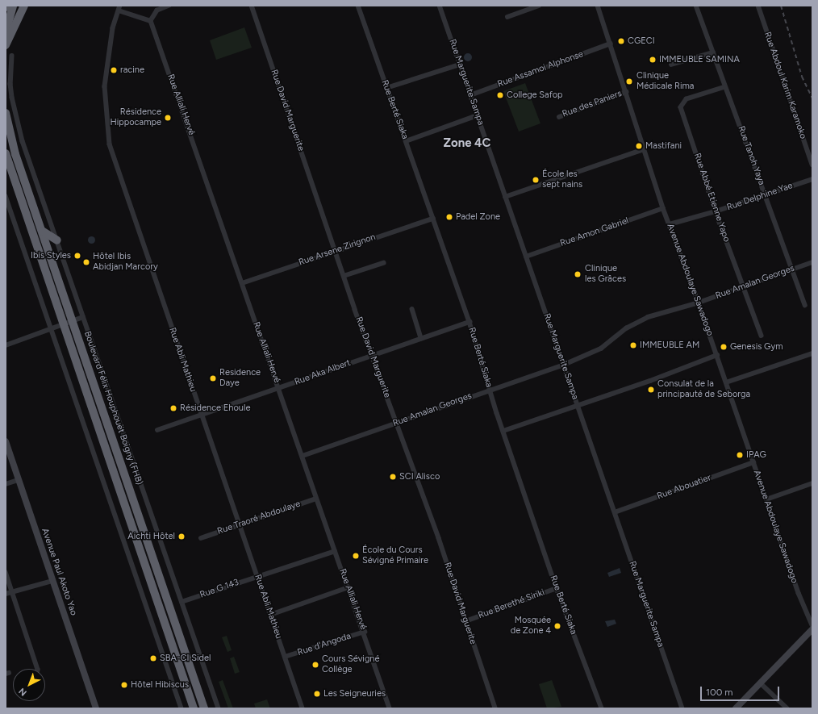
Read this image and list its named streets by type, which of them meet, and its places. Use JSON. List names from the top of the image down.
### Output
{
  "streets": {
    "highway": ["Boulevard Félix Houphouët Boigny (FHB)"],
    "street": [
      "Rue Assamoi Alphonse",
      "Rue Marguerite Sampa",
      "Rue Abdoul Karim Karamoko",
      "Rue des Paniers",
      "Rue Alliali Hervé",
      "Rue Berté Siaka",
      "Rue David Marguerite",
      "Rue Tanoh Yaya",
      "Rue Delphine Yae",
      "Rue Abbé Etienne Yapo",
      "Rue Amon Gabriel",
      "Rue Arsene Zirignon",
      "Avenue Abdoulaye Sawadogo",
      "Rue Amalan Georges",
      "Rue Abli Mathieu",
      "Rue Aka Albert",
      "Rue Abouatier",
      "Rue Traoré Abdoulaye",
      "Avenue Paul Akoto Yao",
      "Rue G 143",
      "Rue Berethé Siriki",
      "Rue d'Angoda"
    ]
  },
  "crossings": [
    ["Rue Assamoi Alphonse", "Rue Marguerite Sampa"],
    ["Rue Assamoi Alphonse", "Avenue Abdoulaye Sawadogo"],
    ["Rue Marguerite Sampa", "Rue Amon Gabriel"],
    ["Rue Marguerite Sampa", "Rue Amalan Georges"],
    ["Rue Marguerite Sampa", "Rue Abouatier"],
    ["Rue des Paniers", "Avenue Abdoulaye Sawadogo"],
    ["Rue Alliali Hervé", "Rue Arsene Zirignon"],
    ["Rue Alliali Hervé", "Rue Amalan Georges"],
    ["Rue Alliali Hervé", "Rue Aka Albert"],
    ["Rue Alliali Hervé", "Rue Traoré Abdoulaye"],
    ["Rue Alliali Hervé", "Rue G 143"],
    ["Rue Alliali Hervé", "Rue d'Angoda"],
    ["Rue Berté Siaka", "Rue Arsene Zirignon"],
    ["Rue Berté Siaka", "Rue Amalan Georges"],
    ["Rue Berté Siaka", "Rue Aka Albert"],
    ["Rue Berté Siaka", "Rue Berethé Siriki"],
    ["Rue David Marguerite", "Rue Arsene Zirignon"],
    ["Rue David Marguerite", "Rue Amalan Georges"],
    ["Rue David Marguerite", "Rue Aka Albert"],
    ["Rue David Marguerite", "Rue Berethé Siriki"],
    ["Rue Tanoh Yaya", "Rue Delphine Yae"],
    ["Rue Tanoh Yaya", "Rue Abbé Etienne Yapo"],
    ["Rue Tanoh Yaya", "Rue Amalan Georges"],
    ["Rue Delphine Yae", "Rue Abbé Etienne Yapo"],
    ["Rue Delphine Yae", "Avenue Abdoulaye Sawadogo"],
    ["Rue Abbé Etienne Yapo", "Rue Amalan Georges"],
    ["Rue Amon Gabriel", "Avenue Abdoulaye Sawadogo"],
    ["Avenue Abdoulaye Sawadogo", "Rue Amalan Georges"],
    ["Avenue Abdoulaye Sawadogo", "Rue Abouatier"],
    ["Rue Abli Mathieu", "Rue Aka Albert"],
    ["Rue Abli Mathieu", "Rue Traoré Abdoulaye"],
    ["Rue Abli Mathieu", "Rue G 143"],
    ["Rue Abli Mathieu", "Rue d'Angoda"]
  ],
  "districts": ["Zone 4C"],
  "places": [
    "CGECI",
    "IMMEUBLE SAMINA",
    "racine",
    "Clinique Médicale Rima",
    "College Safop",
    "Résidence Hippocampe",
    "Mastifani",
    "École les sept nains",
    "Padel Zone",
    "Ibis Styles",
    "Hôtel Ibis Abidjan Marcory",
    "Clinique les Grâces",
    "IMMEUBLE AM",
    "Genesis Gym",
    "Residence Daye",
    "Consulat de la principauté de Seborga",
    "Résidence Ehoule",
    "IPAG",
    "SCI Alisco",
    "Aichti Hôtel",
    "École du Cours Sévigné Primaire",
    "Mosquée de Zone 4",
    "SBA-CI Sidel",
    "Cours Sévigné Collège",
    "Hôtel Hibiscus",
    "Les Seigneuries"
  ],
  "scale_bar": "100 m",
  "north": "bottom left"
}
